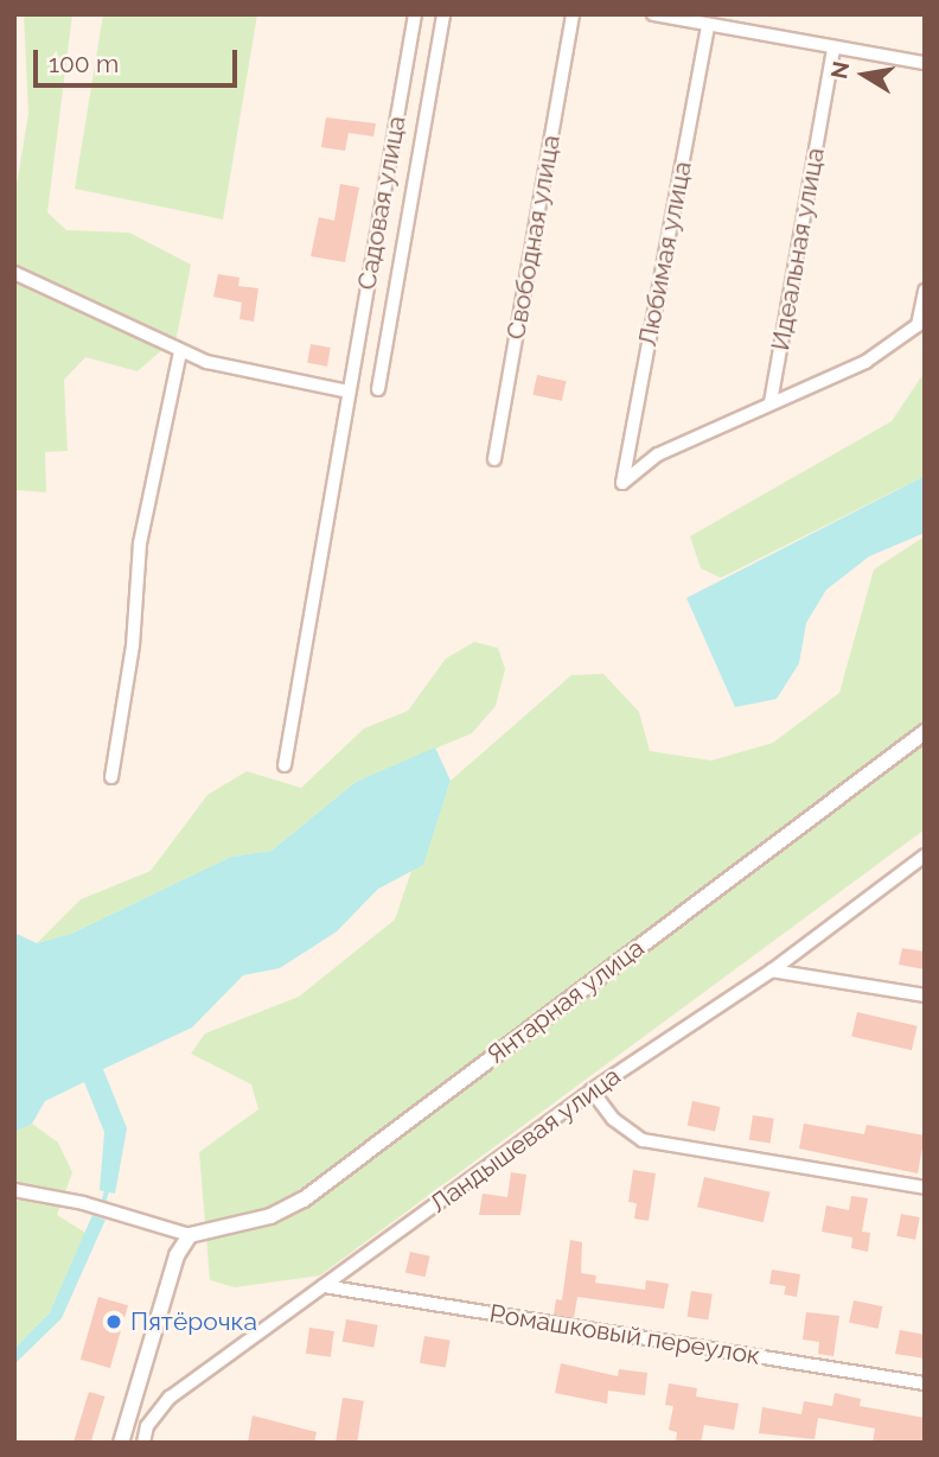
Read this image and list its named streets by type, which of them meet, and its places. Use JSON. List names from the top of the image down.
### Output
{
  "streets": {
    "street": [
      "Садовая улица",
      "Свободная улица",
      "Идеальная улица",
      "Любимая улица",
      "Янтарная улица",
      "Ландышевая улица",
      "Ромашковый переулок"
    ]
  },
  "crossings": [
    ["Идеальная улица", "Любимая улица"],
    ["Ландышевая улица", "Ромашковый переулок"]
  ],
  "places": ["Пятёрочка"],
  "scale_bar": "100 m",
  "north": "left"
}
